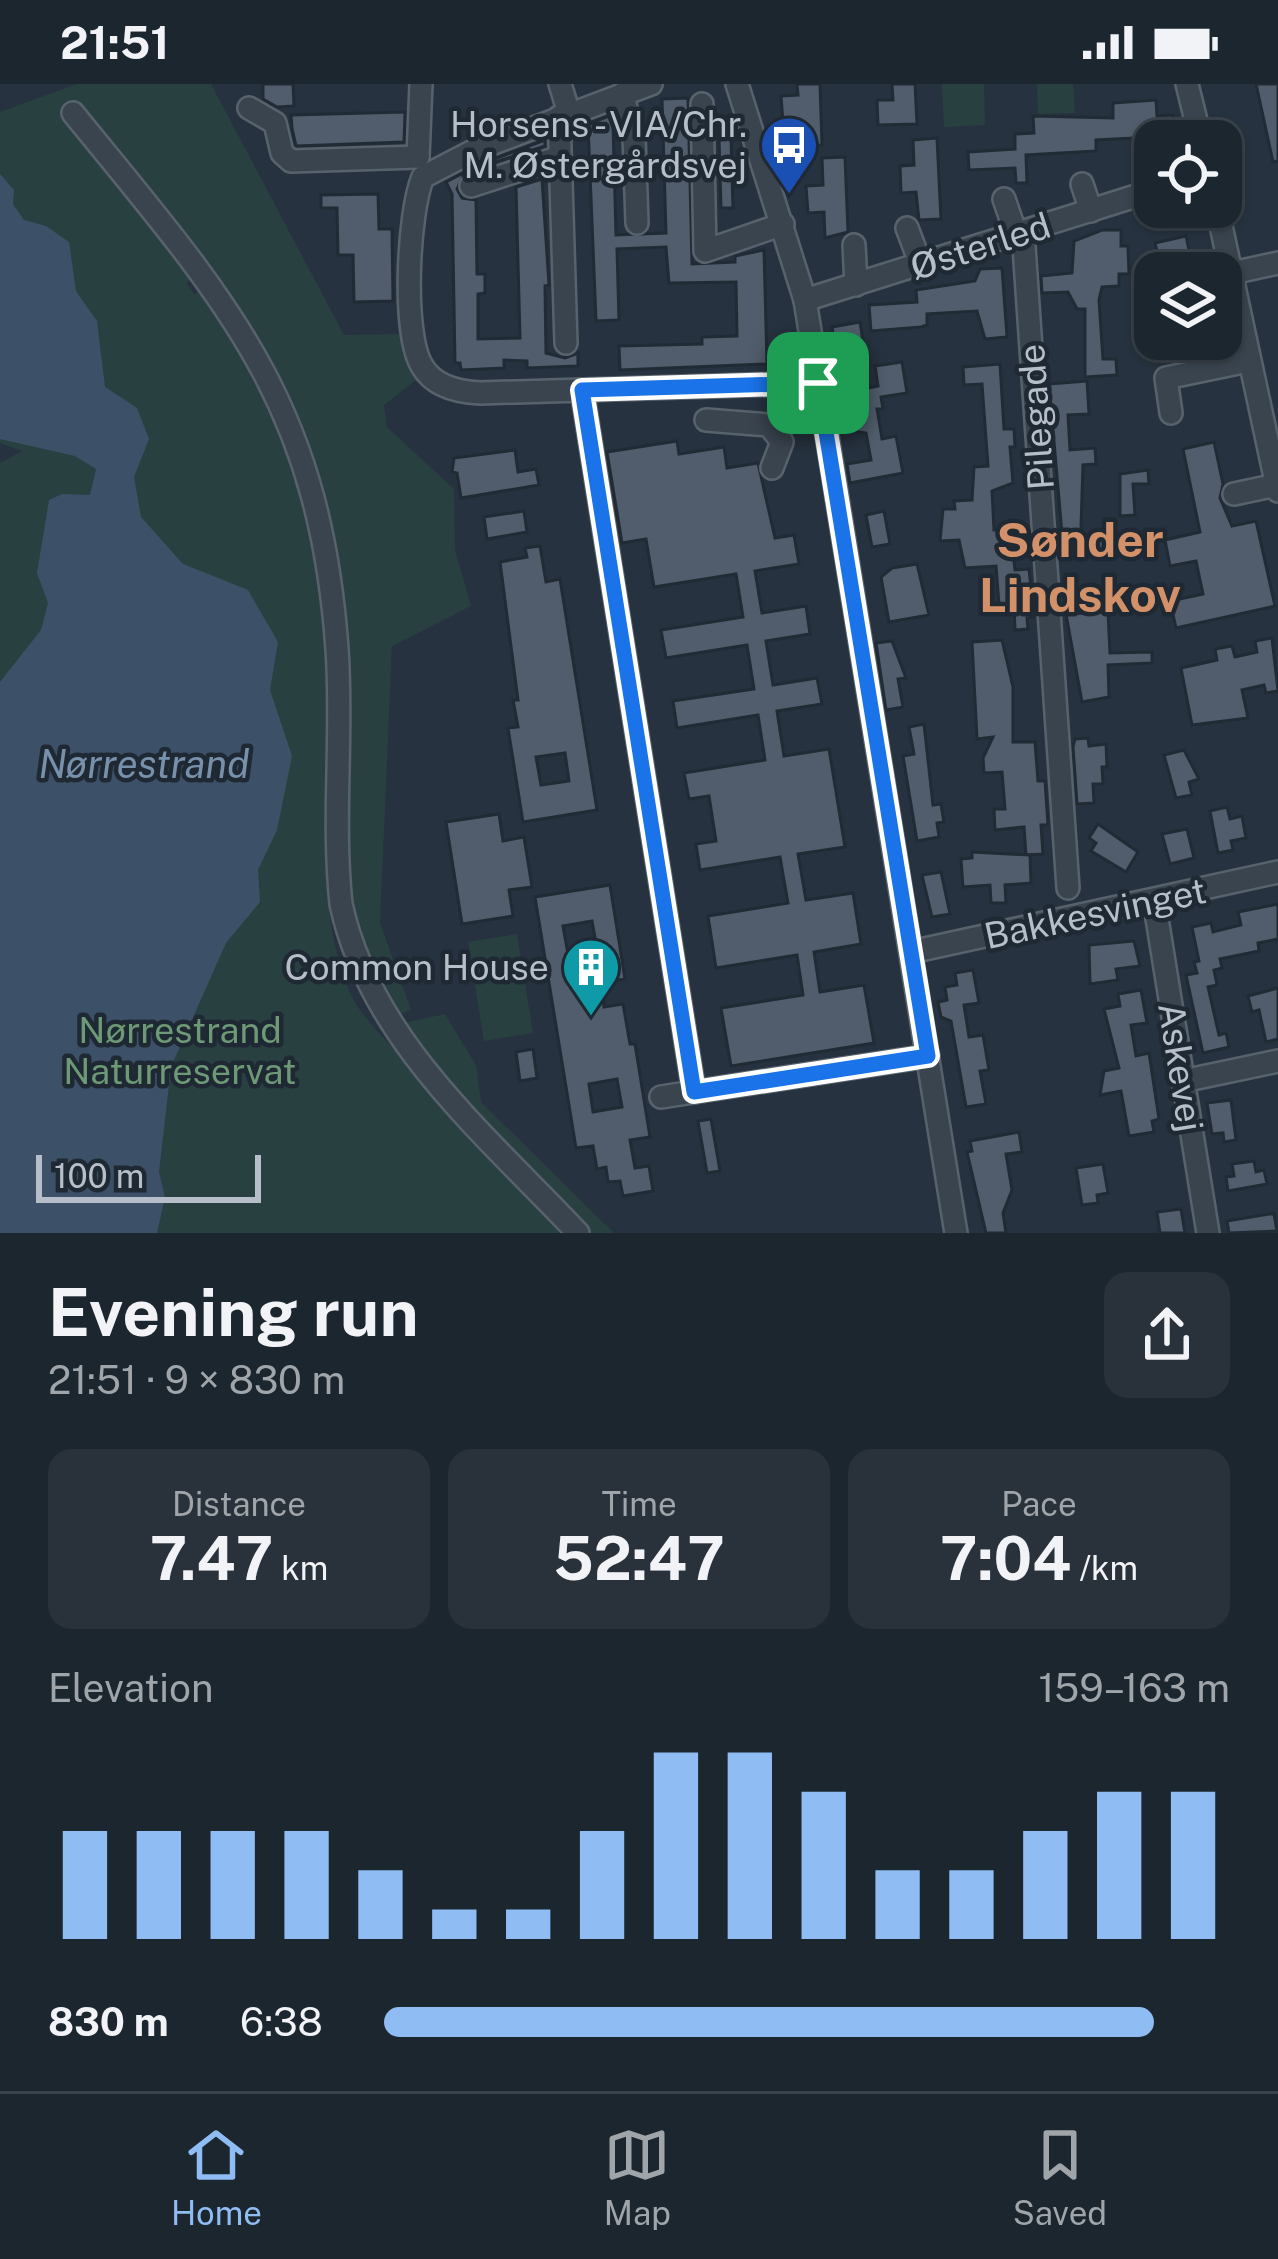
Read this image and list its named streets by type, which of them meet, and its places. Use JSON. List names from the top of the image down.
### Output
{
  "streets": {
    "street": [
      "Østerled",
      "Pilegade",
      "Bakkesvinget",
      "Askevej"
    ]
  },
  "crossings": [
    ["Østerled", "Pilegade"],
    ["Bakkesvinget", "Askevej"]
  ],
  "districts": ["Sønder Lindskov"],
  "water": ["Nørrestrand"],
  "parks": ["Nørrestrand Naturreservat"],
  "places": {
    "bus stop": ["Horsens - VIA/Chr. M. Østergårdsvej"],
    "building": ["Common House"]
  },
  "scale_bar": "100 m",
  "page": {
    "status": "21:51",
    "scale": "100 m",
    "heading": ["Evening run", "21:51 · 9 × 830 m"],
    "stats": [
      ["Distance", "7.47 km"],
      ["Time", "52:47"],
      ["Pace", "7:04 /km"]
    ],
    "chart": ["Elevation", "159–163 m"],
    "list": [
      {
        "name": "830 m",
        "note": "6:38"
      }
    ],
    "tabs": ["Home", "Map", "Saved"]
  }
}
